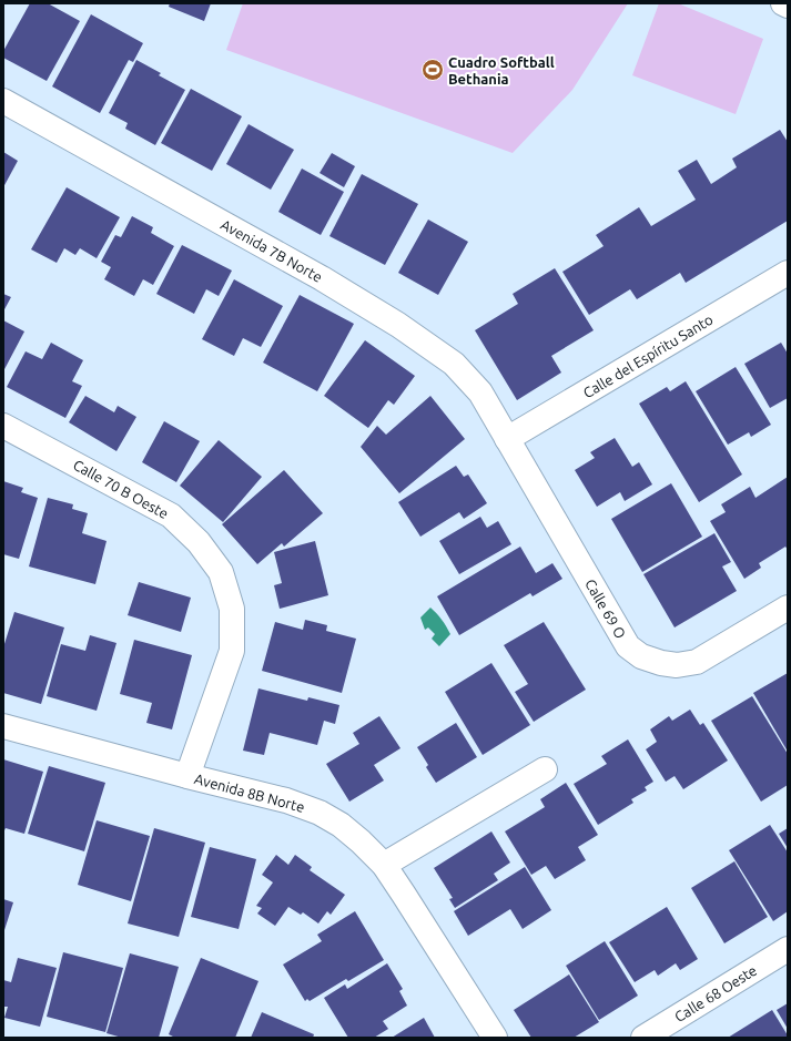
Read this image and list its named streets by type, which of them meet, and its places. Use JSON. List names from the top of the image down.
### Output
{
  "streets": {
    "street": [
      "Avenida 7B Norte",
      "Calle del Espíritu Santo",
      "Calle 70 B Oeste",
      "Calle 69 O",
      "Avenida 8B Norte",
      "Calle 68 Oeste"
    ]
  },
  "crossings": [
    ["Avenida 7B Norte", "Calle del Espíritu Santo"],
    ["Avenida 7B Norte", "Calle 69 O"],
    ["Calle del Espíritu Santo", "Calle 69 O"],
    ["Calle 70 B Oeste", "Avenida 8B Norte"]
  ],
  "places": {
    "sports": ["Cuadro Softball Bethania"]
  }
}
